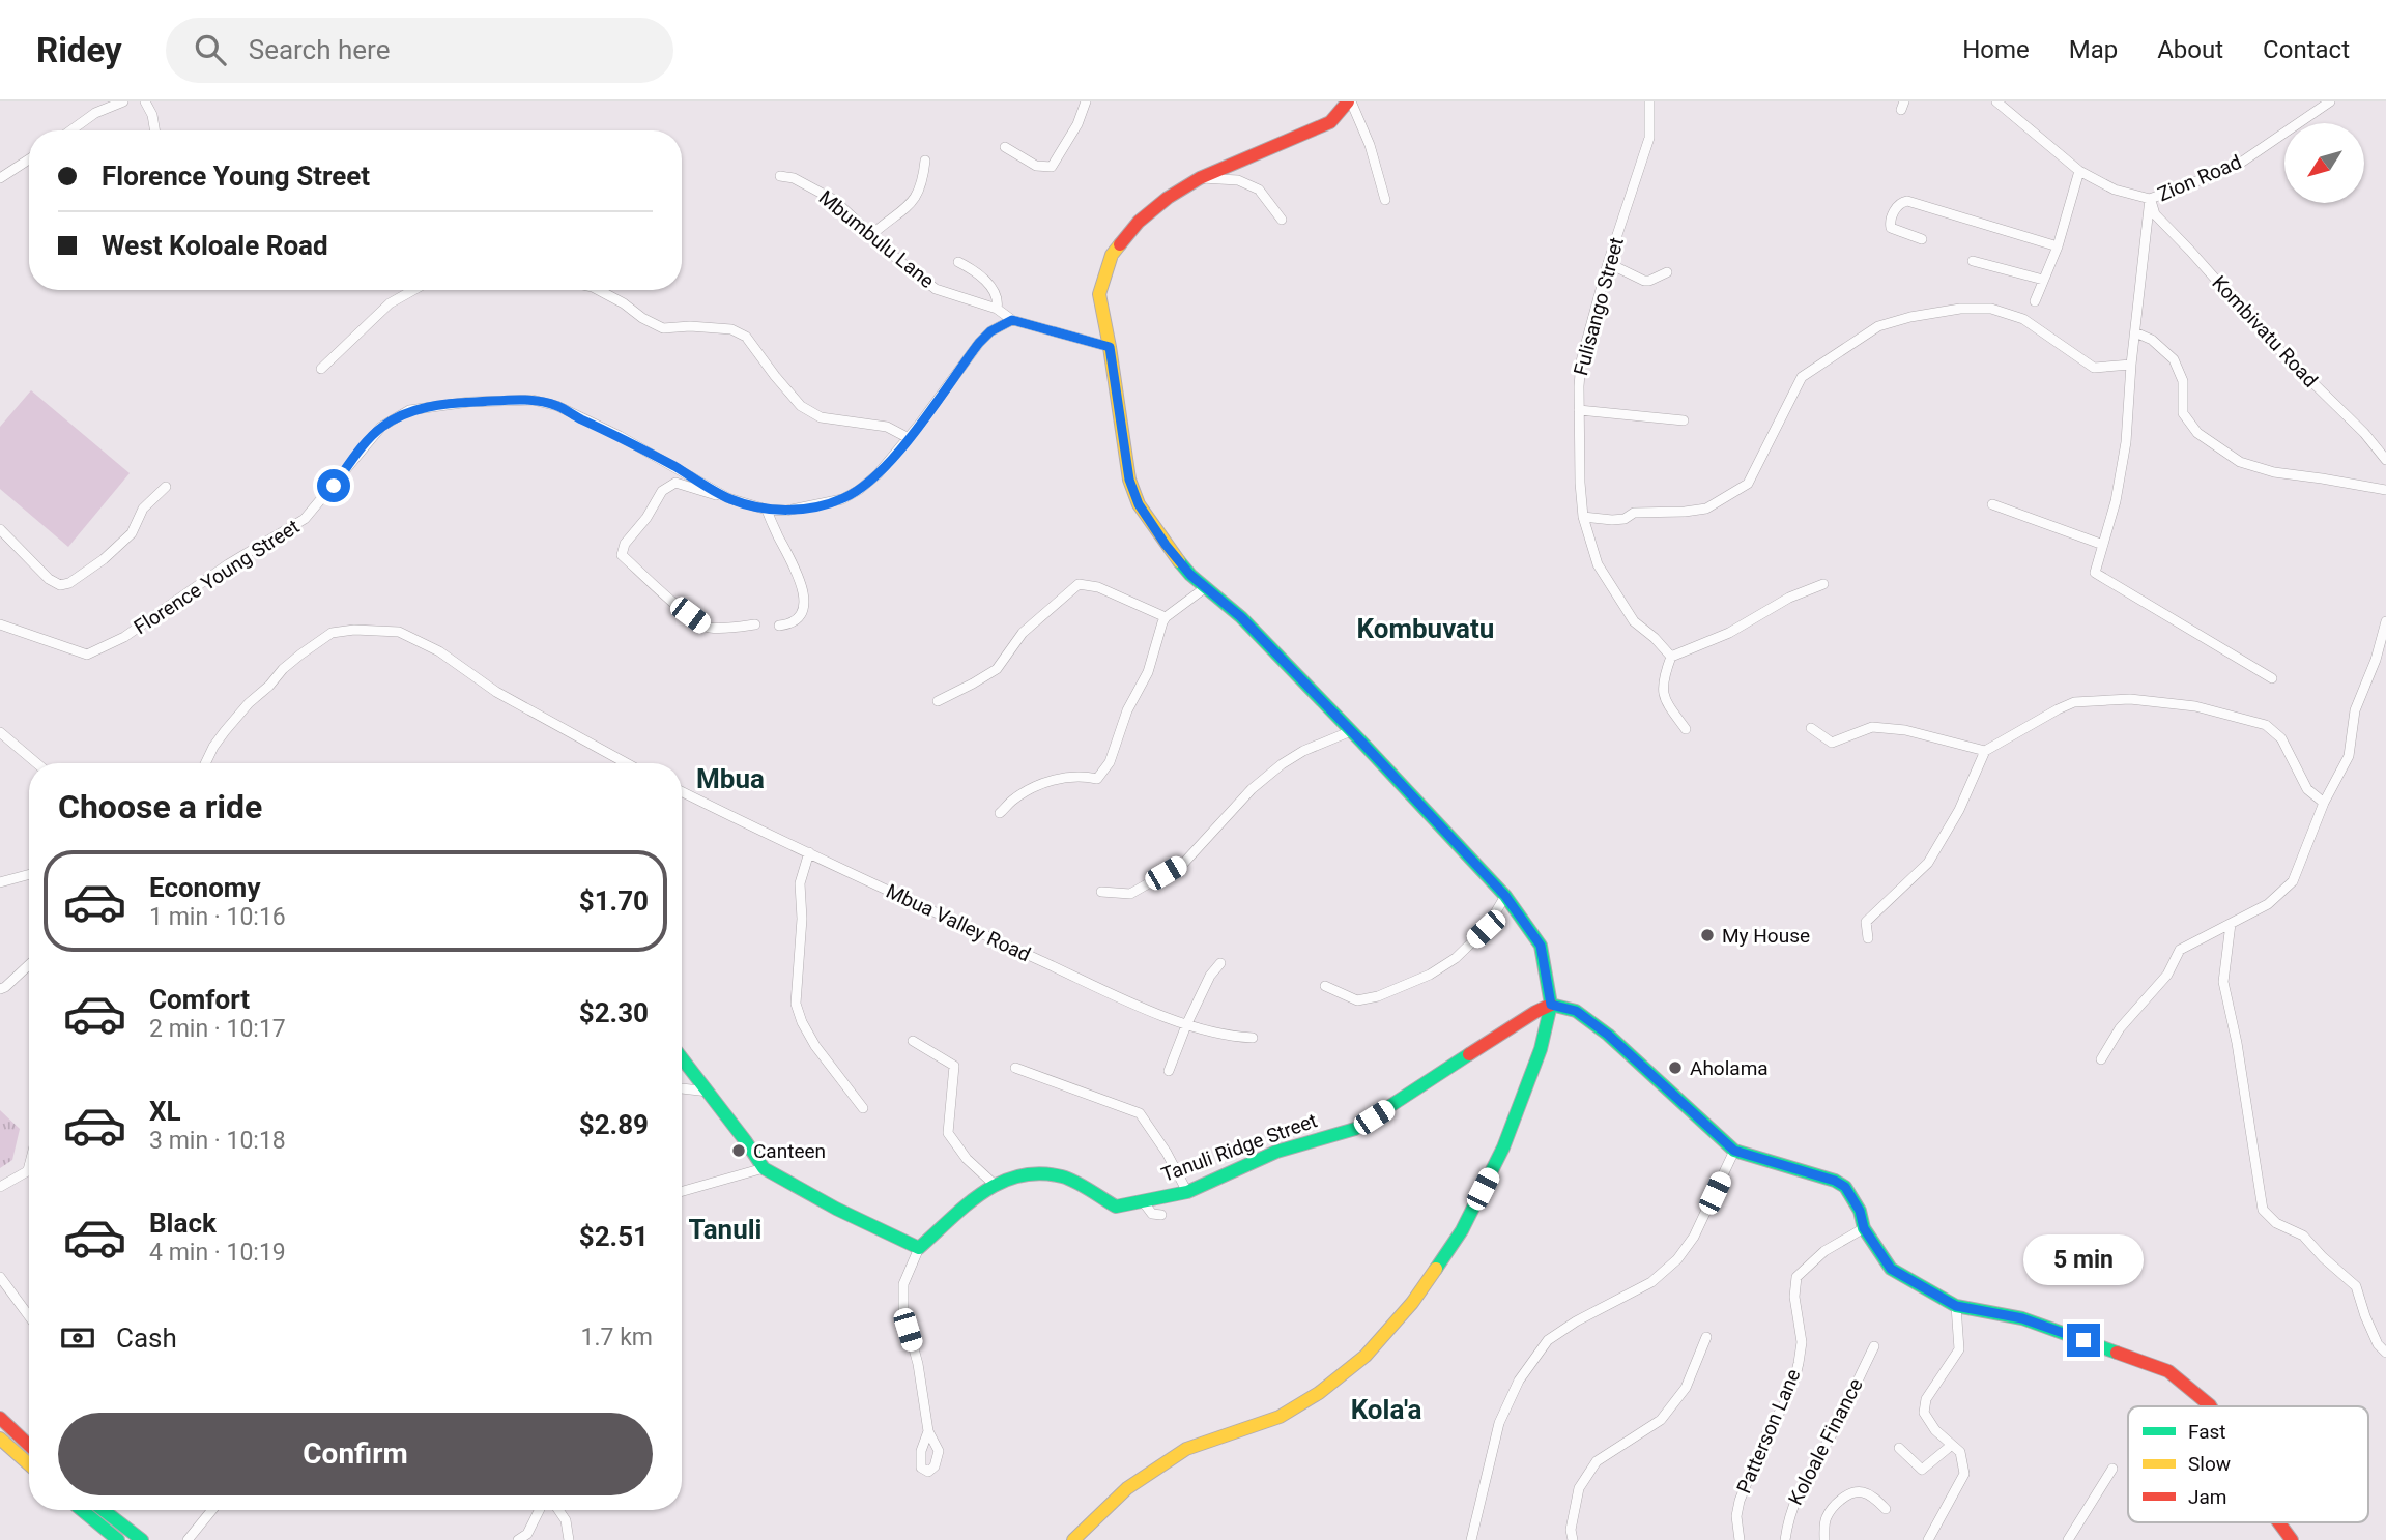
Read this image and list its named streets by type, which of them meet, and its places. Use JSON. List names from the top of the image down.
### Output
{
  "streets": {
    "street": [
      "Zion Road",
      "Mbumbulu Lane",
      "Fulisango Street",
      "Kombivatu Road",
      "Florence Young Street",
      "Mbua Valley Road",
      "Tanuli Ridge Street",
      "Patterson Lane",
      "Koloale Finance"
    ]
  },
  "crossings": [
    ["Zion Road", "Kombivatu Road"],
    ["Mbumbulu Lane", "Florence Young Street"]
  ],
  "districts": [
    "Kombuvatu",
    "Mbua",
    "Tanuli",
    "Kola'a"
  ],
  "places": ["My House", "Aholama", "Canteen"],
  "legend": ["Fast", "Slow", "Jam"],
  "north": "bottom left",
  "page": {
    "header": "Ridey",
    "search": "Search here",
    "nav": [
      "Home",
      "Map",
      "About",
      "Contact"
    ],
    "banner": ["Florence Young Street", "West Koloale Road"],
    "heading": "Choose a ride",
    "list": [
      {
        "name": "Economy",
        "note": "1 min · 10:16",
        "value": "$1.70"
      },
      {
        "name": "Comfort",
        "note": "2 min · 10:17",
        "value": "$2.30"
      },
      {
        "name": "XL",
        "note": "3 min · 10:18",
        "value": "$2.89"
      },
      {
        "name": "Black",
        "note": "4 min · 10:19",
        "value": "$2.51"
      }
    ],
    "bubble": "5 min",
    "pay": ["Cash", "1.7 km"],
    "buttons": "Confirm"
  }
}
